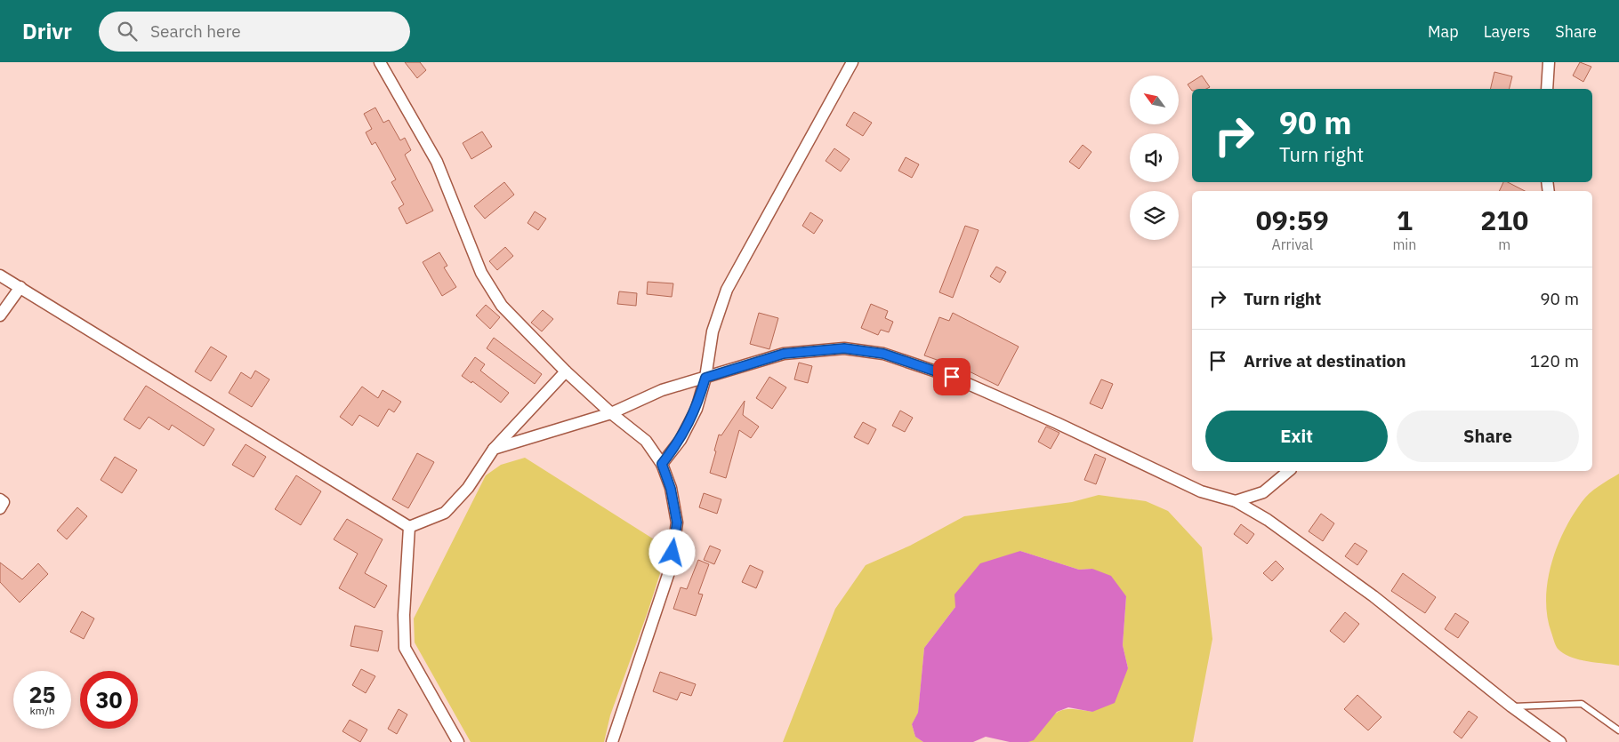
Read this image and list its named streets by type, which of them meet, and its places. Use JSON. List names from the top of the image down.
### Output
{
  "north": "top left",
  "page": {
    "header": "Drivr",
    "search": "Search here",
    "nav": ["Map", "Layers", "Share"],
    "turn": ["90 m", "Turn right"],
    "eta": [
      "09:59",
      "Arrival",
      "1",
      "min",
      "210",
      "m"
    ],
    "list": [
      {
        "name": "Turn right",
        "value": "90 m"
      },
      {
        "name": "Arrive at destination",
        "value": "120 m"
      }
    ],
    "buttons": ["Exit", "Share"],
    "speed": "25 km/h",
    "limit": "30"
  }
}
